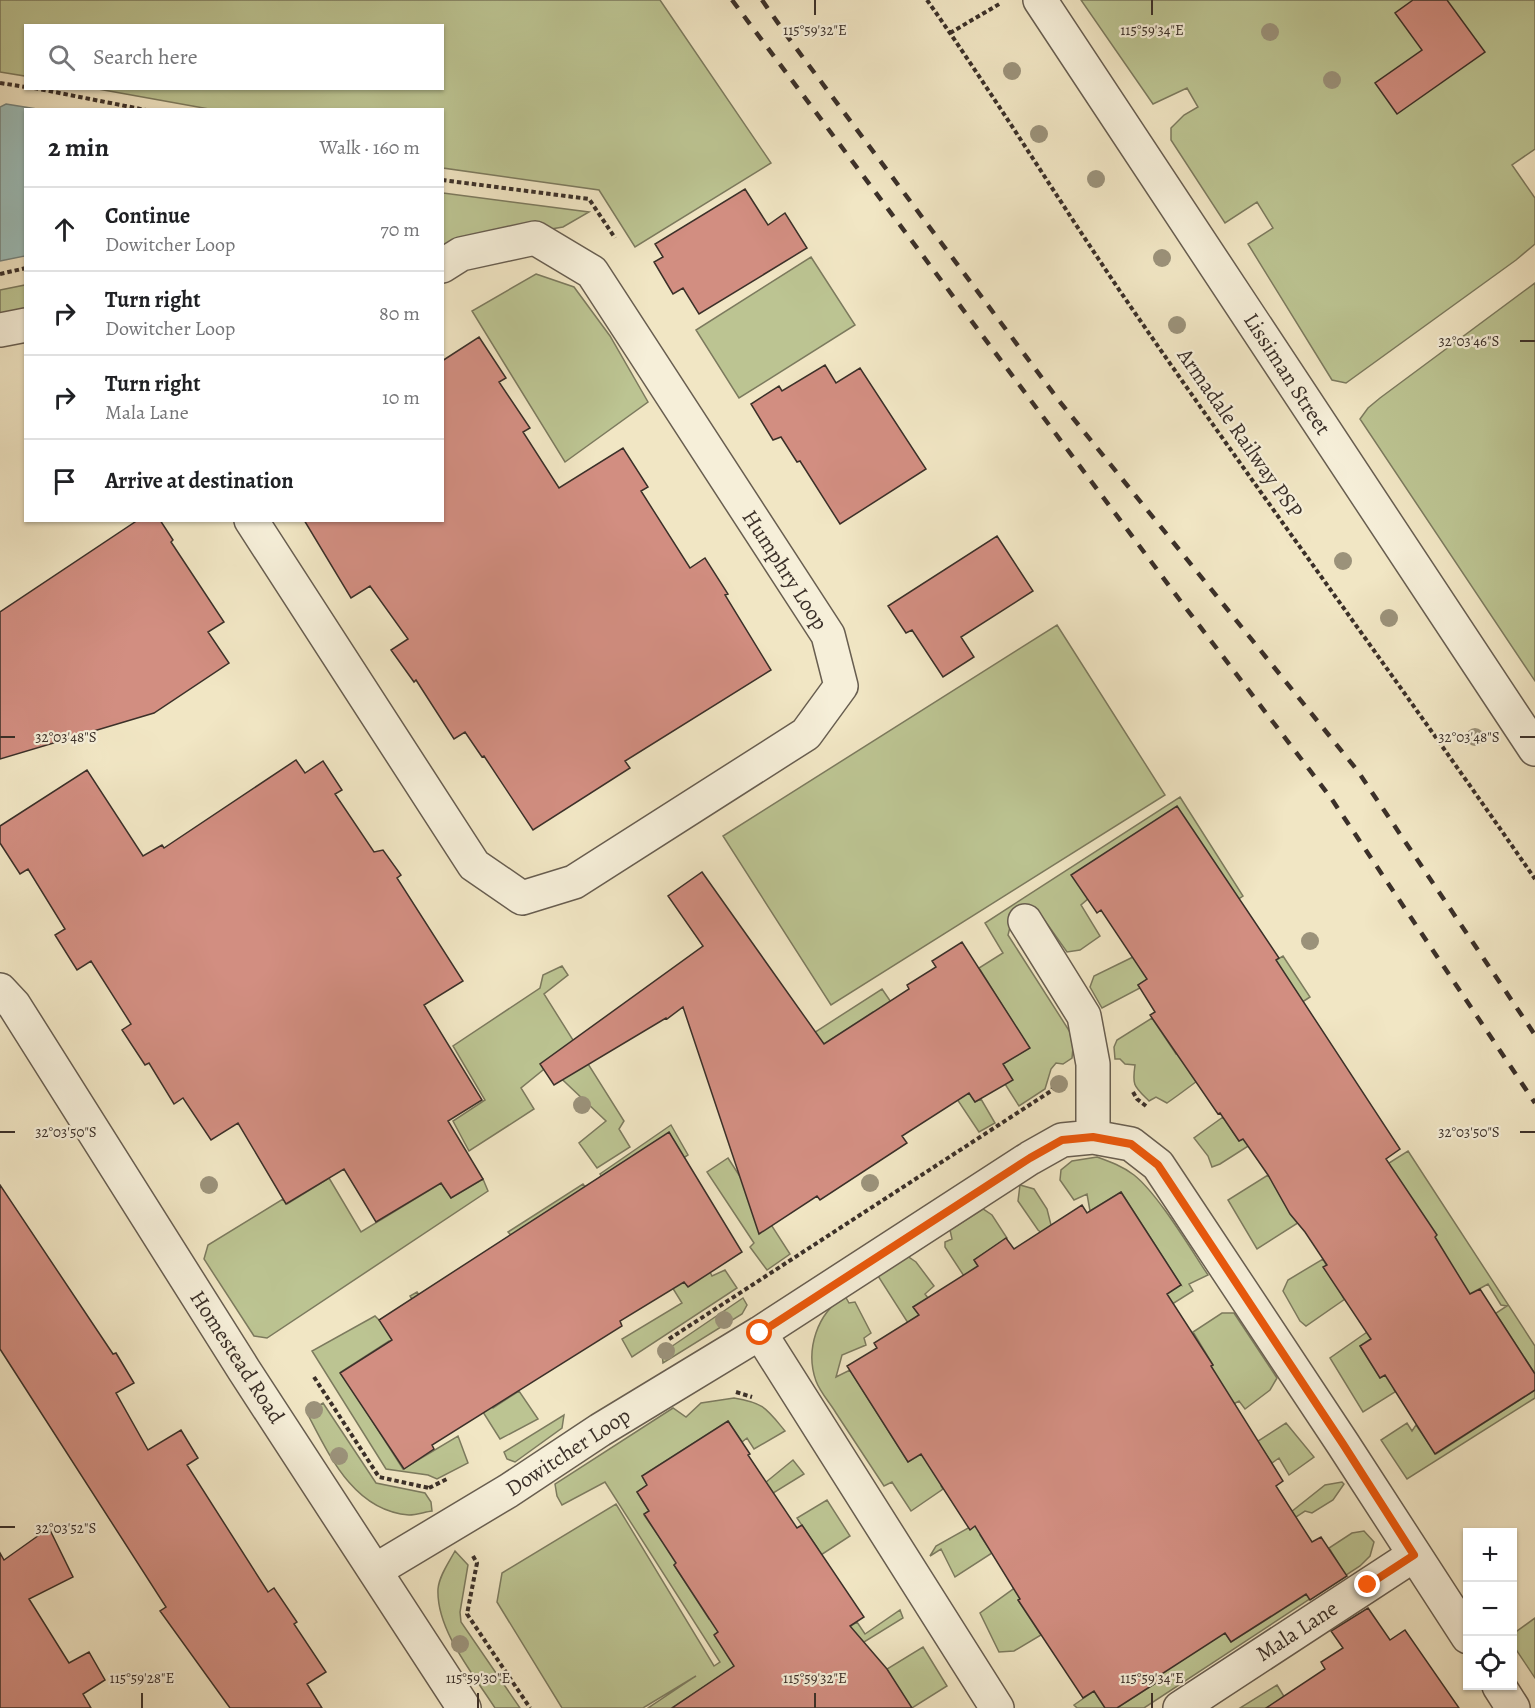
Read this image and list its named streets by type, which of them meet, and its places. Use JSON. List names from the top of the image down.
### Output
{
  "streets": {
    "street": [
      "Lissiman Street",
      "Humphry Loop",
      "Homestead Road",
      "Dowitcher Loop",
      "Mala Lane"
    ],
    "path": ["Armadale Railway PSP"]
  },
  "crossings": [
    ["Homestead Road", "Dowitcher Loop"],
    ["Dowitcher Loop", "Mala Lane"]
  ],
  "page": {
    "search": "Search here",
    "heading": ["2 min", "Walk · 160 m"],
    "list": [
      ["Continue", "Dowitcher Loop", "70 m"],
      ["Turn right", "Dowitcher Loop", "80 m"],
      ["Turn right", "Mala Lane", "10 m"],
      "Arrive at destination"
    ],
    "map_buttons": ["+", "−"]
  },
  "coordinates": [
    "115°59'32\"E",
    "115°59'34\"E",
    "32°03'46\"S",
    "32°03'48\"S",
    "32°03'50\"S",
    "32°03'52\"S",
    "115°59'28\"E",
    "115°59'30\"E"
  ]
}
